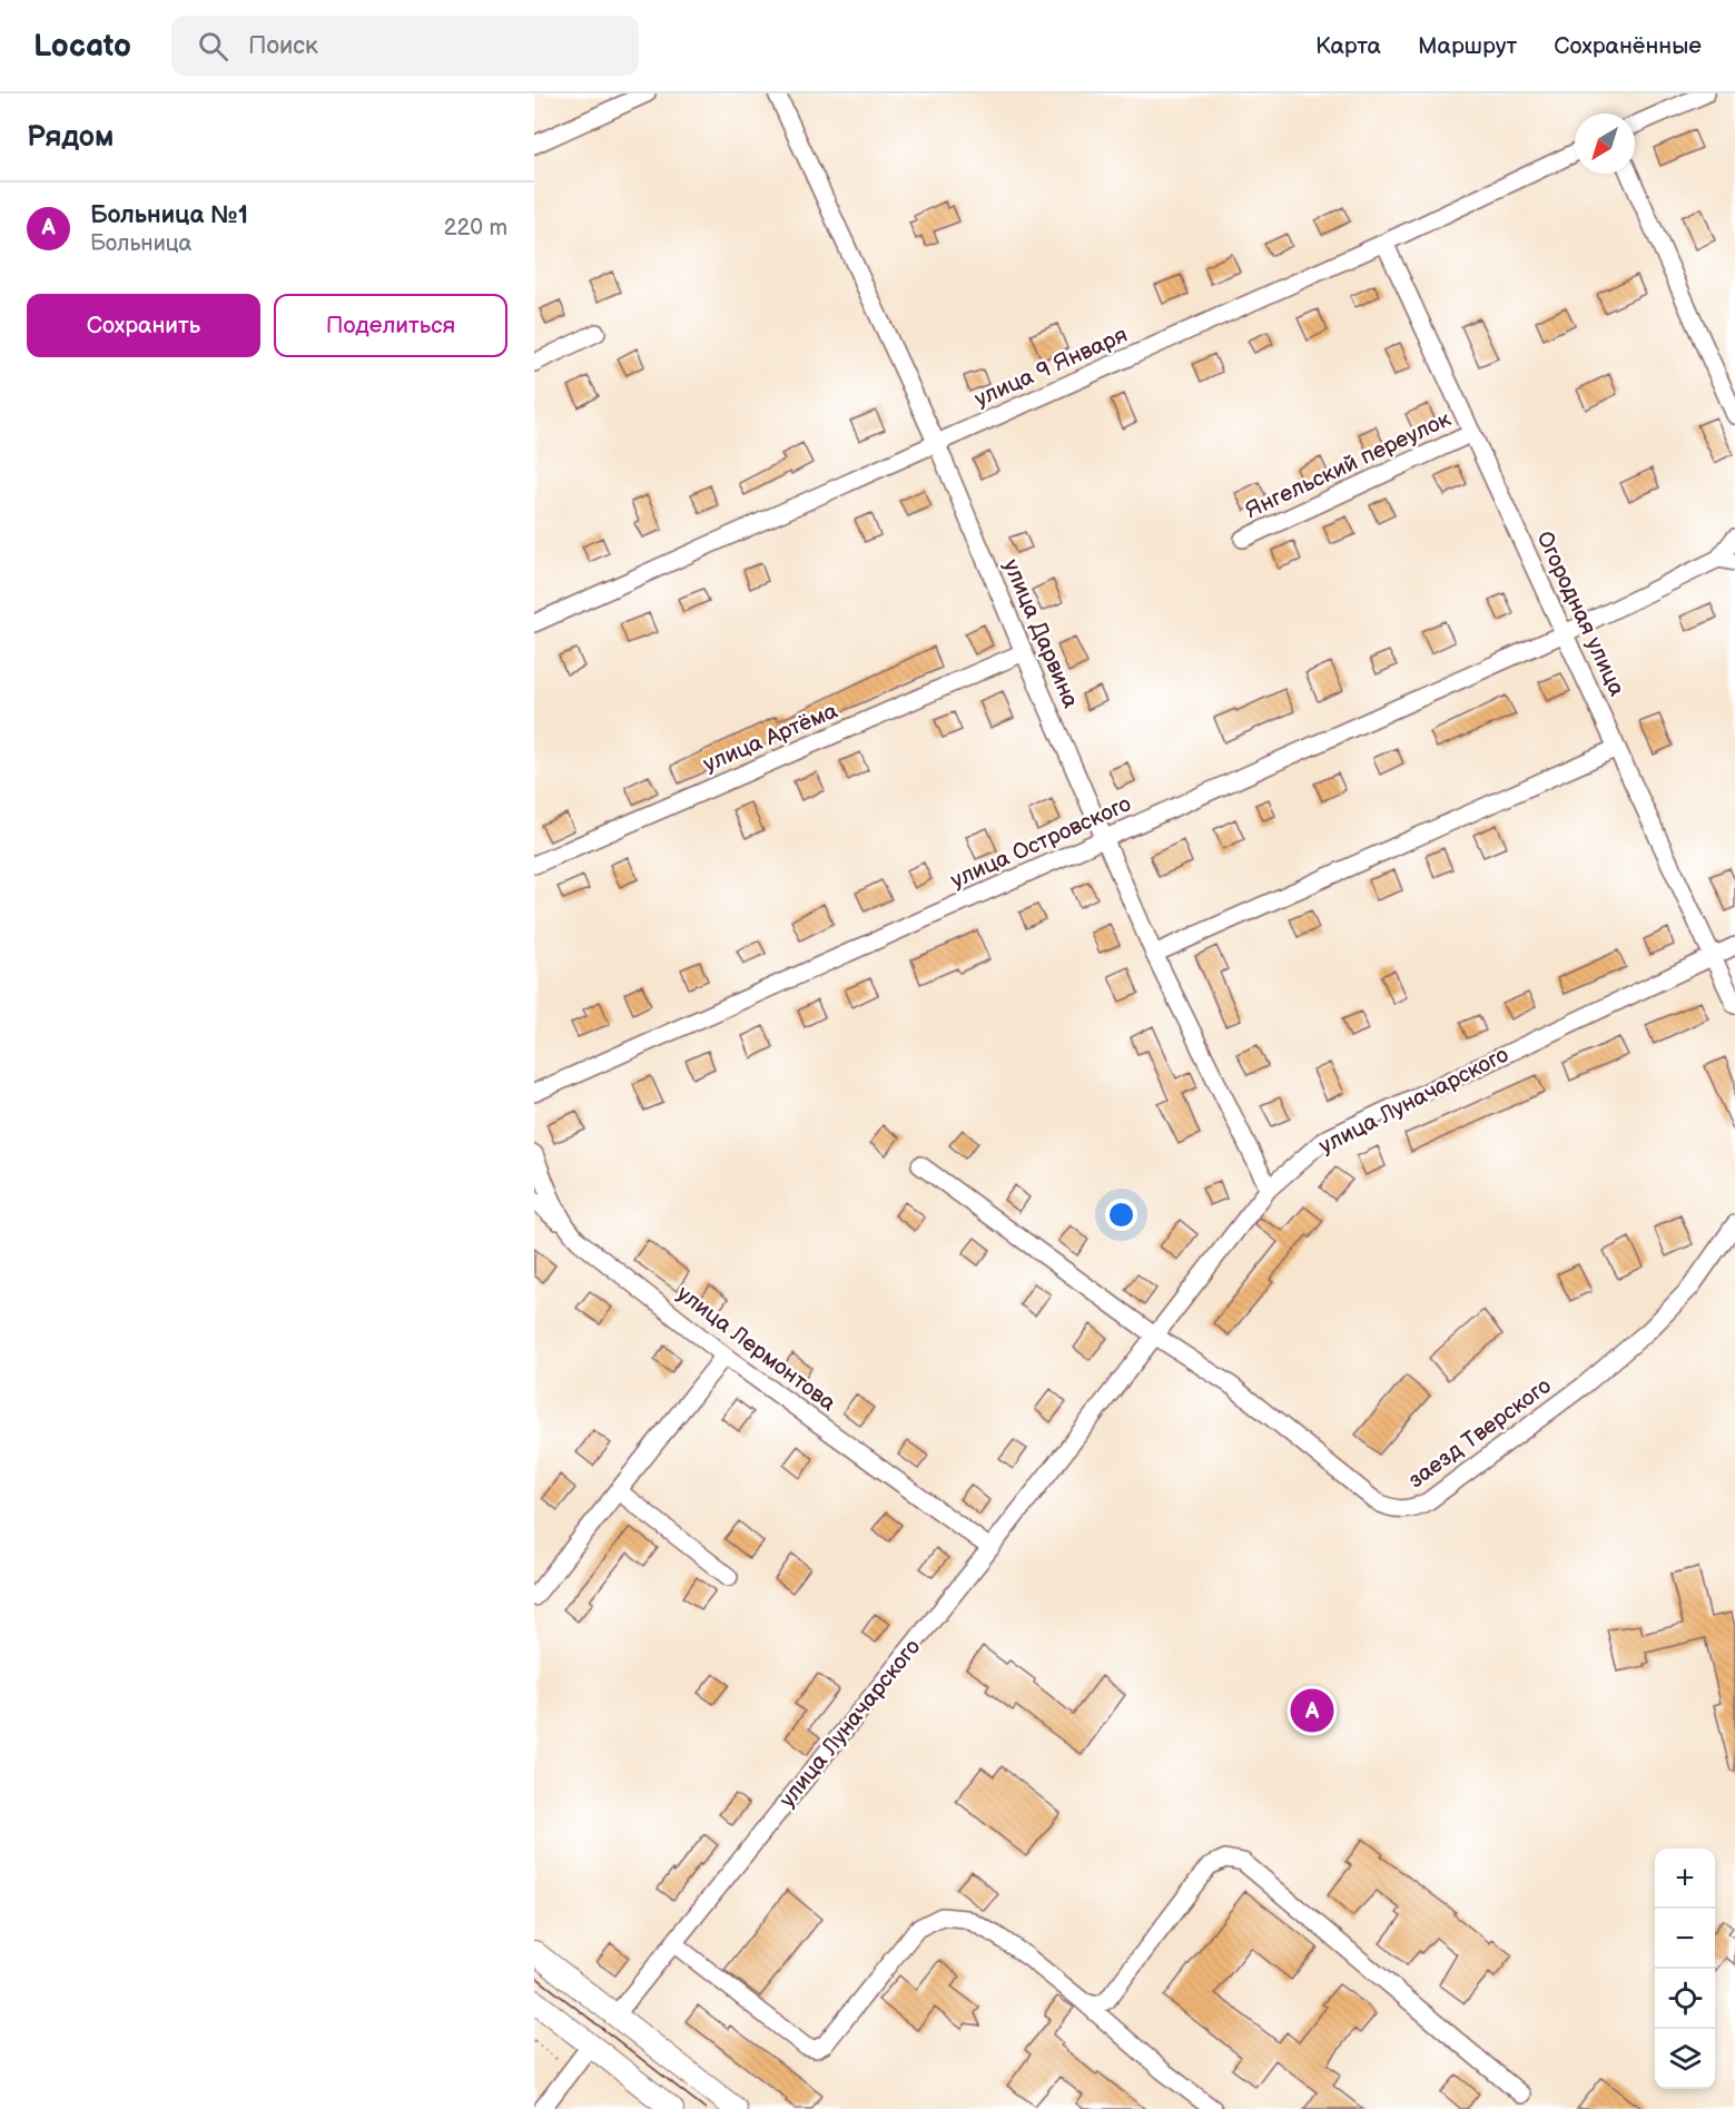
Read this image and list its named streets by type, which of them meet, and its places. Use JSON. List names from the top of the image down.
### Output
{
  "streets": {
    "main road": ["улица Луначарского"],
    "street": [
      "улица 9 Января",
      "Янгельский переулок",
      "Огородная улица",
      "улица Дарвина",
      "улица Артёма",
      "улица Островского",
      "улица Лермонтова",
      "заезд Тверского"
    ]
  },
  "crossings": [
    ["улица 9 Января", "Огородная улица"],
    ["улица 9 Января", "улица Дарвина"],
    ["Янгельский переулок", "Огородная улица"],
    ["Огородная улица", "улица Островского"],
    ["Огородная улица", "улица Луначарского"],
    ["улица Дарвина", "улица Артёма"],
    ["улица Дарвина", "улица Островского"],
    ["улица Дарвина", "улица Луначарского"],
    ["улица Луначарского", "улица Лермонтова"],
    ["улица Луначарского", "заезд Тверского"]
  ],
  "north": "bottom left",
  "page": {
    "header": "Locato",
    "search": "Поиск",
    "nav": ["Карта", "Маршрут", "Сохранённые"],
    "heading": "Рядом",
    "list": [
      {
        "mark": "A",
        "name": "Больница №1",
        "note": "Больница",
        "value": "220 m"
      }
    ],
    "buttons": ["Сохранить", "Поделиться"],
    "pins": "A",
    "map_buttons": ["+", "−"]
  }
}
